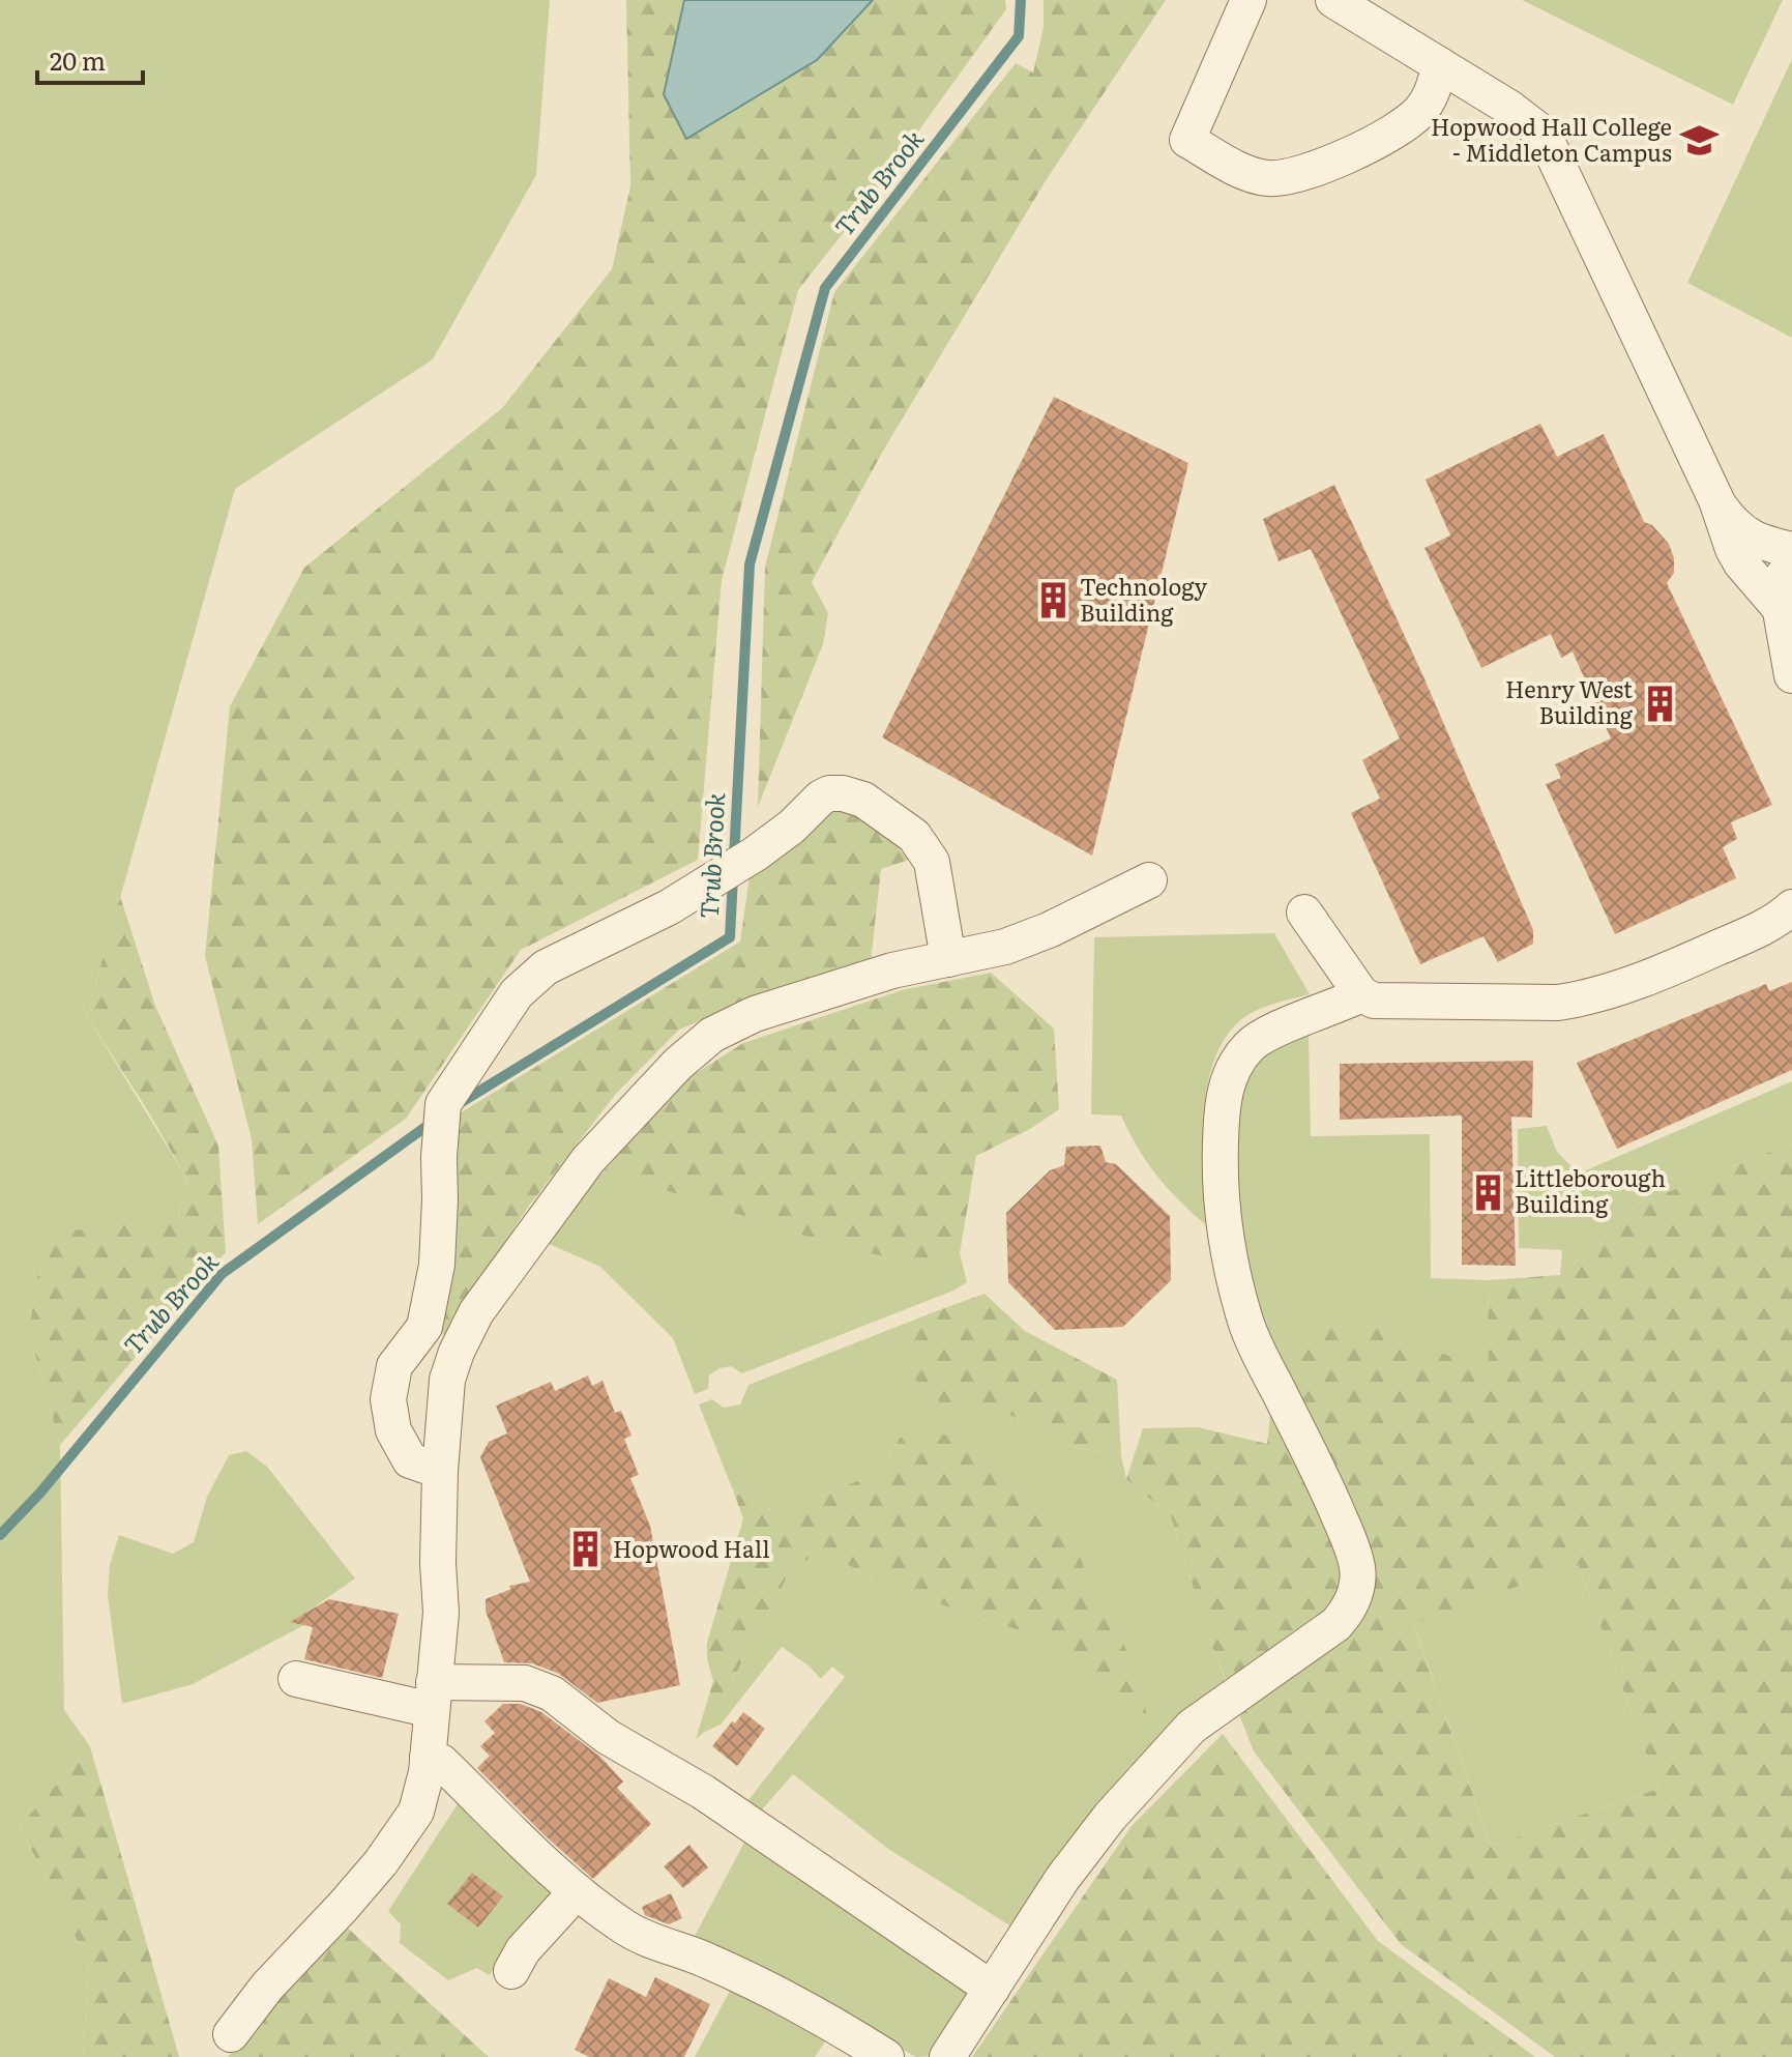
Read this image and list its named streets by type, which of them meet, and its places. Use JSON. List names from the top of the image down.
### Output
{
  "water": ["Trub Brook"],
  "places": {
    "school or university": ["Hopwood Hall College - Middleton Campus"],
    "building": [
      "Technology Building",
      "Henry West Building",
      "Littleborough Building",
      "Hopwood Hall"
    ]
  },
  "scale_bar": "20 m"
}
